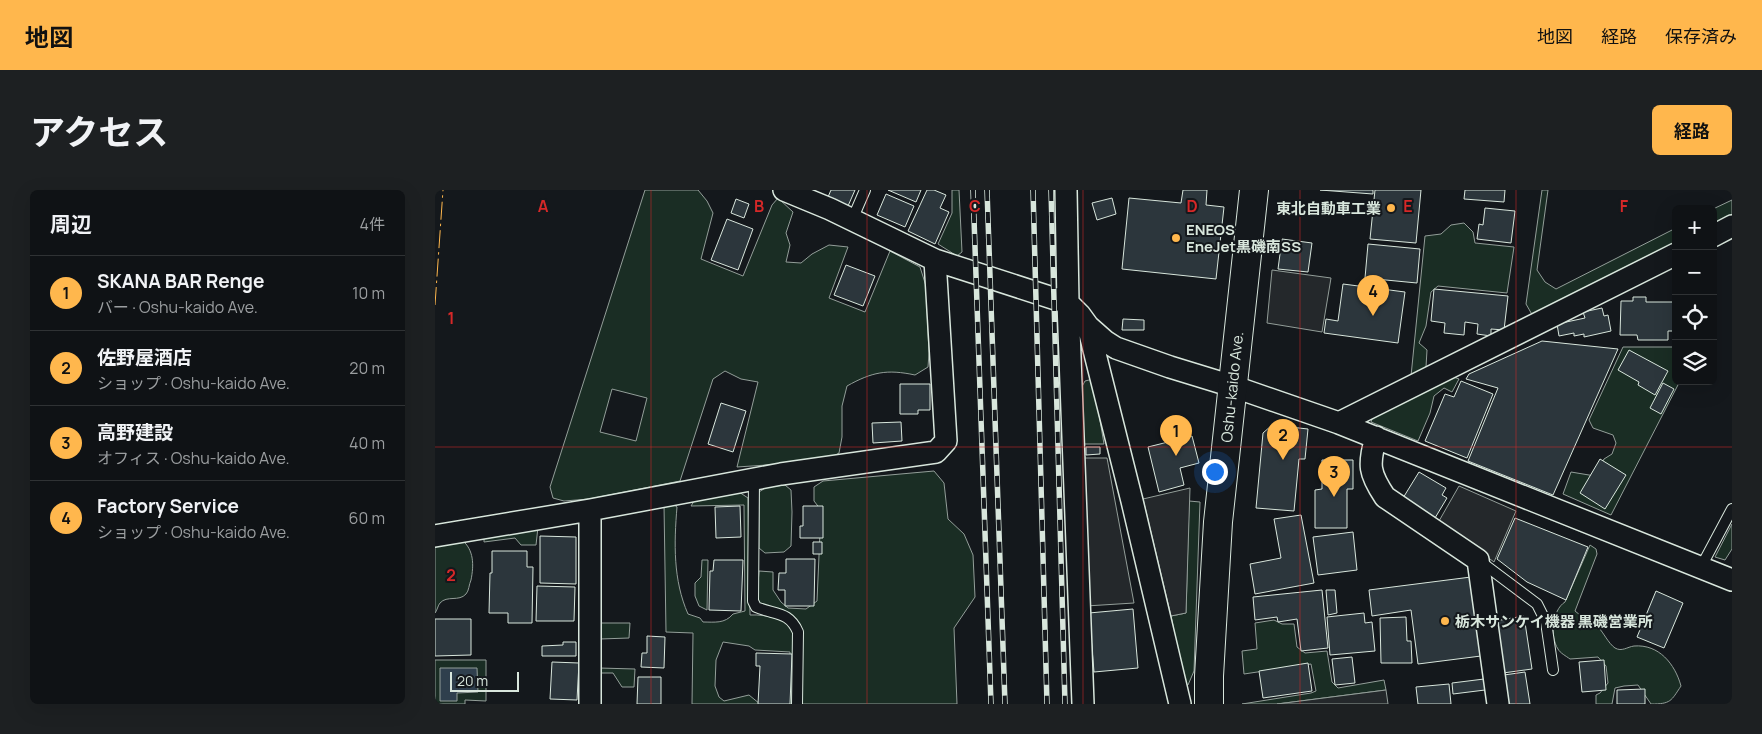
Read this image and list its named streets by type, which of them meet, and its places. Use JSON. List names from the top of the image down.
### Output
{
  "streets": {
    "main road": ["Oshu-kaido Ave."]
  },
  "places": ["東北自動車工業", "ENEOS EneJet黒磯南SS", "栃木サンケイ機器 黒磯営業所"],
  "scale_bar": "20 m",
  "page": {
    "header": "地図",
    "nav": ["地図", "経路", "保存済み"],
    "title": "アクセス",
    "buttons": "経路",
    "heading": ["周辺", "4件"],
    "map_buttons": ["+", "−"],
    "list": [
      {
        "mark": "1",
        "name": "SKANA BAR Renge",
        "note": "バー · Oshu-kaido Ave.",
        "value": "10 m"
      },
      {
        "mark": "2",
        "name": "佐野屋酒店",
        "note": "ショップ · Oshu-kaido Ave.",
        "value": "20 m"
      },
      {
        "mark": "3",
        "name": "高野建設",
        "note": "オフィス · Oshu-kaido Ave.",
        "value": "40 m"
      },
      {
        "mark": "4",
        "name": "Factory Service",
        "note": "ショップ · Oshu-kaido Ave.",
        "value": "60 m"
      }
    ],
    "pins": [
      "4",
      "1",
      "2",
      "3"
    ],
    "scale": "20 m"
  },
  "grid": {
    "columns": [
      "A",
      "B",
      "C",
      "D",
      "E",
      "F"
    ],
    "rows": ["1", "2"]
  }
}
